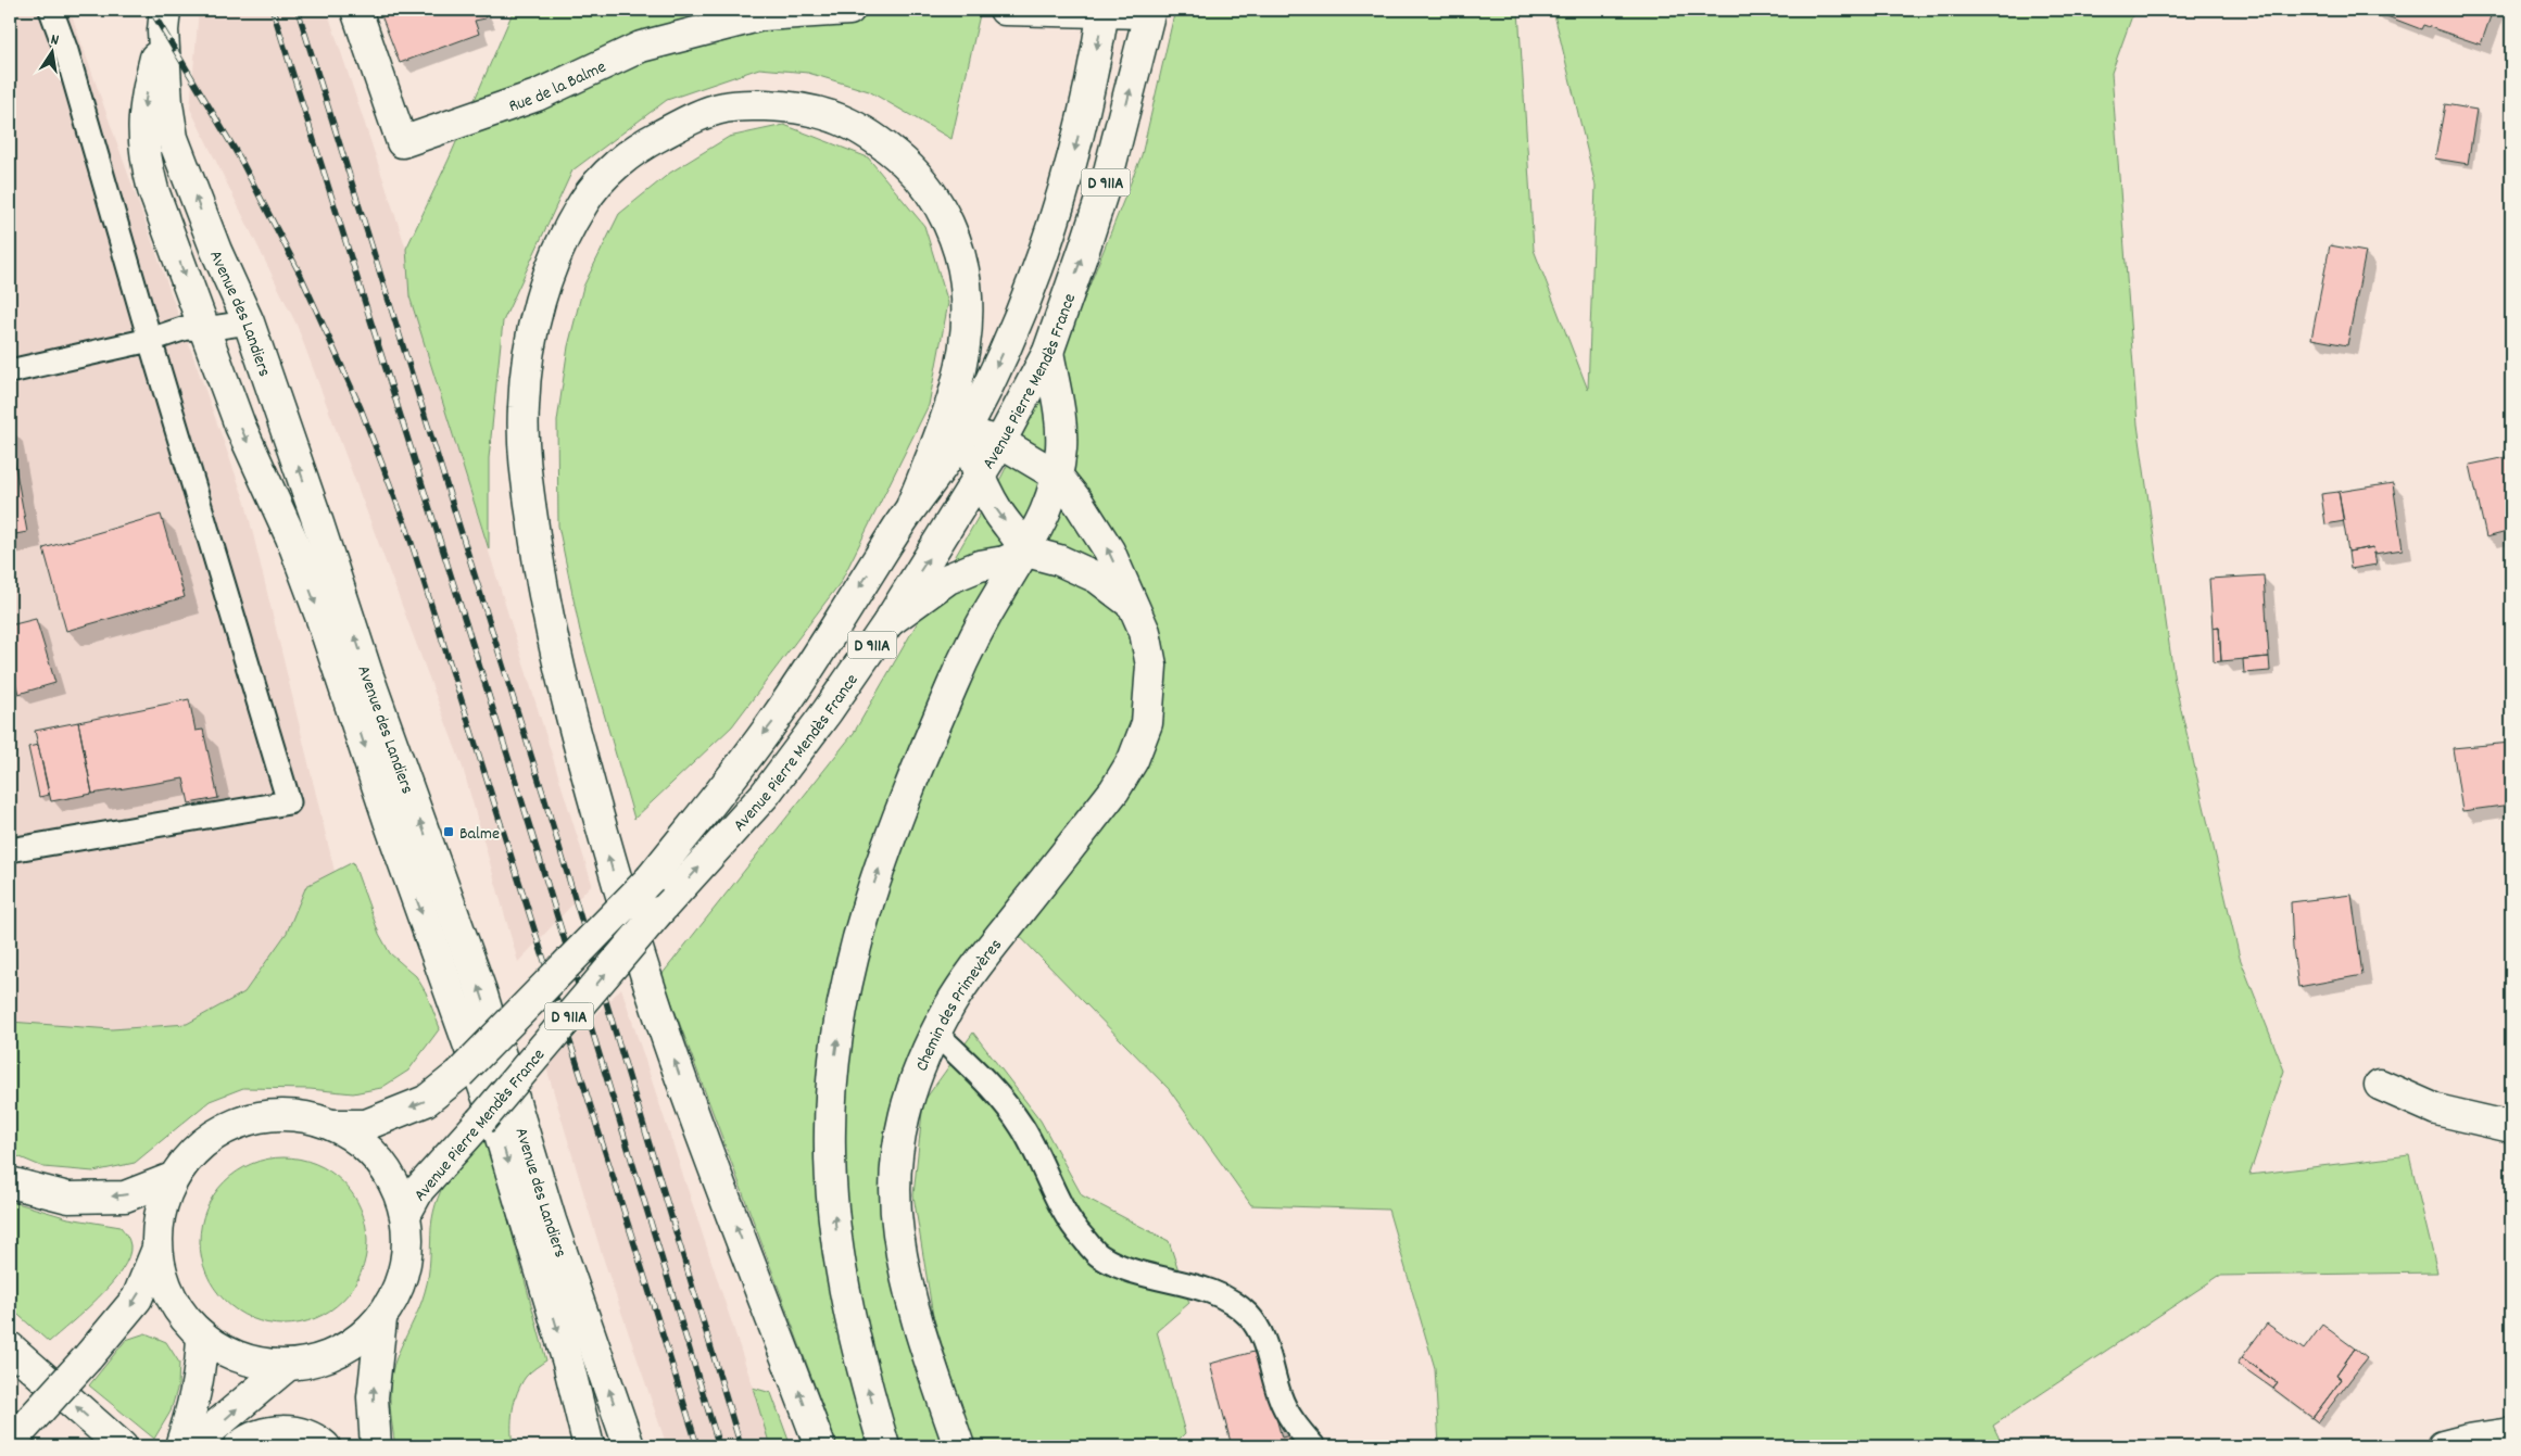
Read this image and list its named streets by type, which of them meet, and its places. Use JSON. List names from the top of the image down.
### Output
{
  "streets": {
    "main road": [
      "Rue de la Balme",
      "D 911A",
      "Avenue des Landiers",
      "Avenue Pierre Mendès France",
      "Chemin des Primevères"
    ]
  },
  "crossings": [
    ["Avenue Pierre Mendès France", "Chemin des Primevères"]
  ],
  "places": {
    "transit": ["Balme"]
  },
  "north": "top"
}
